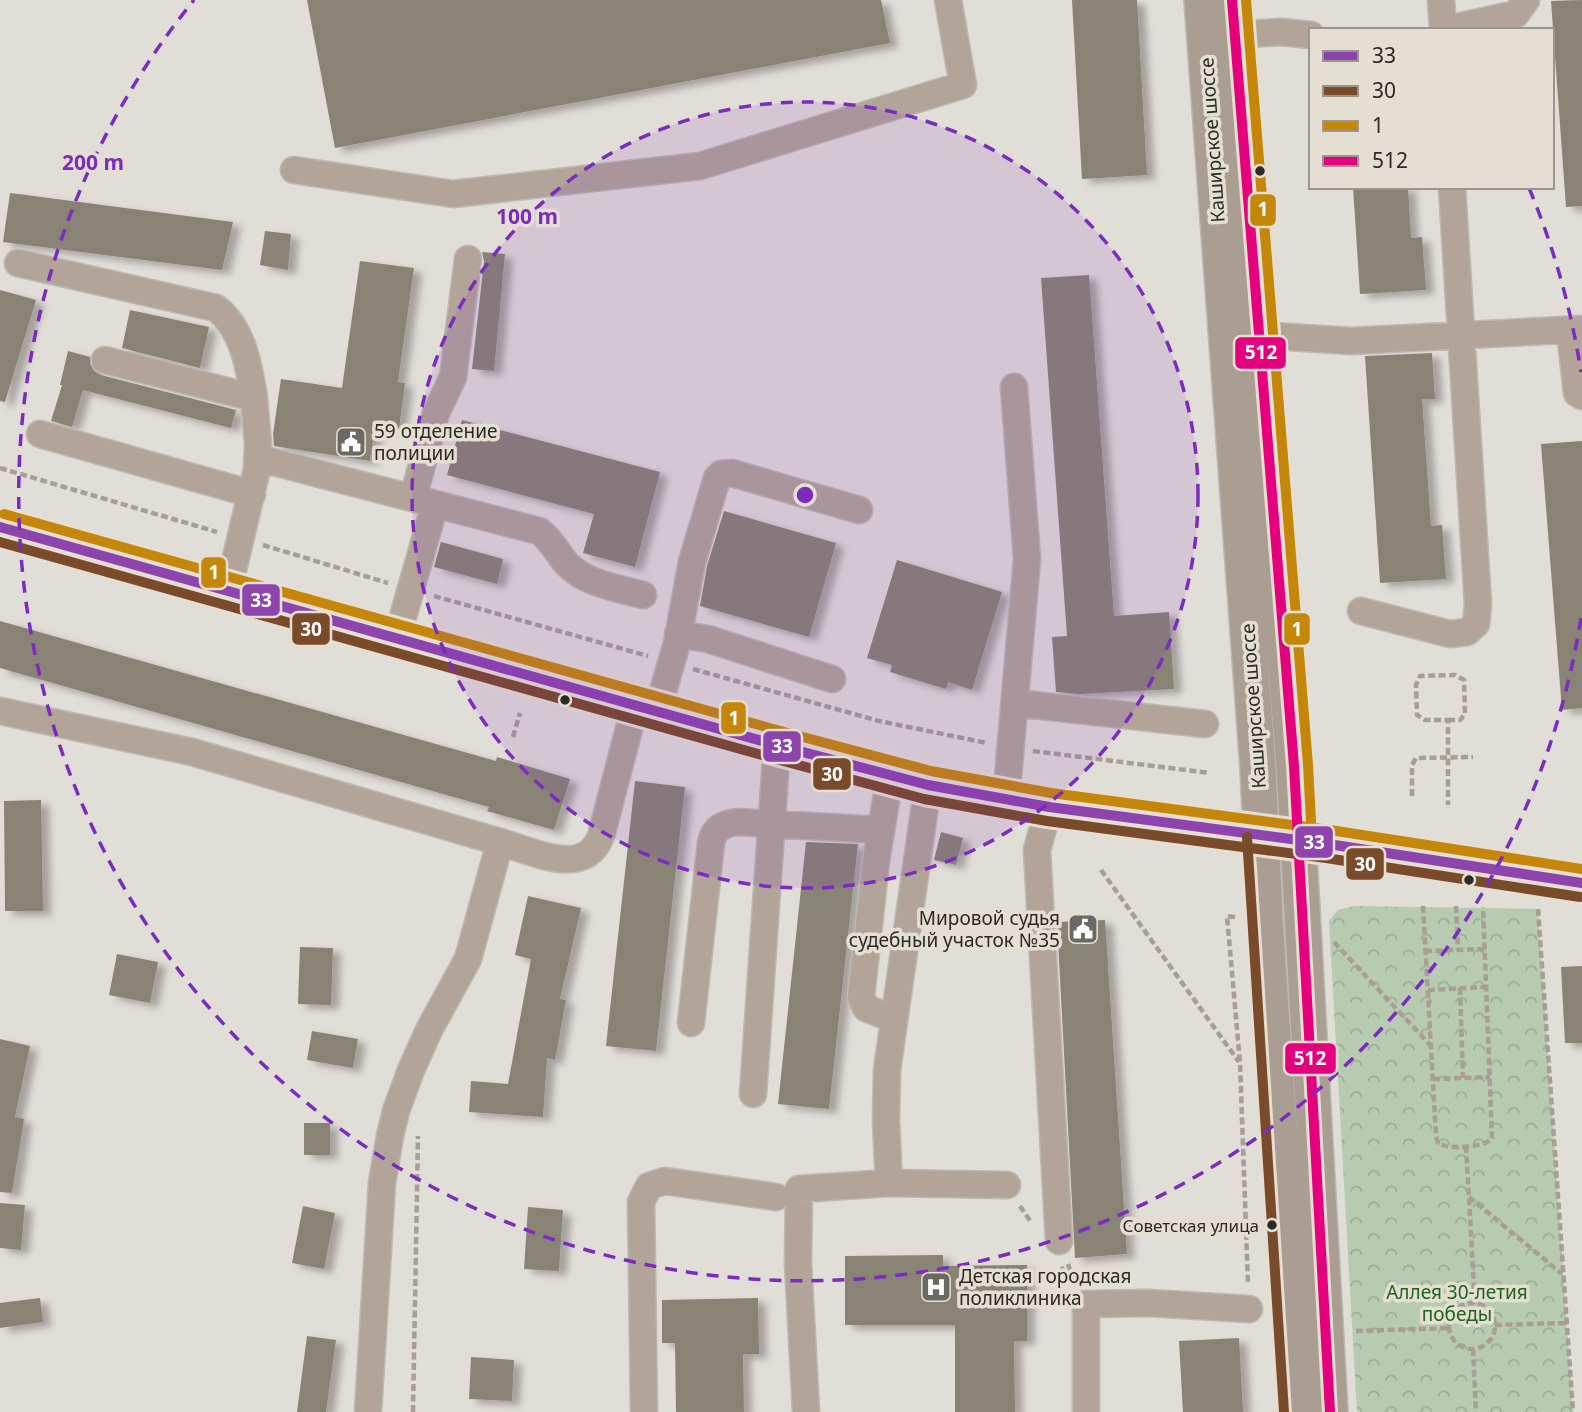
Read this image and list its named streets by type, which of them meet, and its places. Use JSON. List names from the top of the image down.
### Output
{
  "streets": {
    "main road": ["Каширское шоссе"]
  },
  "parks": ["Аллея 30-летия победы"],
  "places": {
    "public building": ["59 отделение полиции", "Мировой судья судебный участок №35"],
    "other": ["Советская улица"],
    "hospital": ["Детская городская поликлиника"]
  },
  "lines": [
    "transit line 1",
    "transit line 512",
    "transit line 33",
    "transit line 30"
  ],
  "legend": [
    "33",
    "30",
    "1",
    "512"
  ],
  "rings": ["200 m", "100 m"]
}
